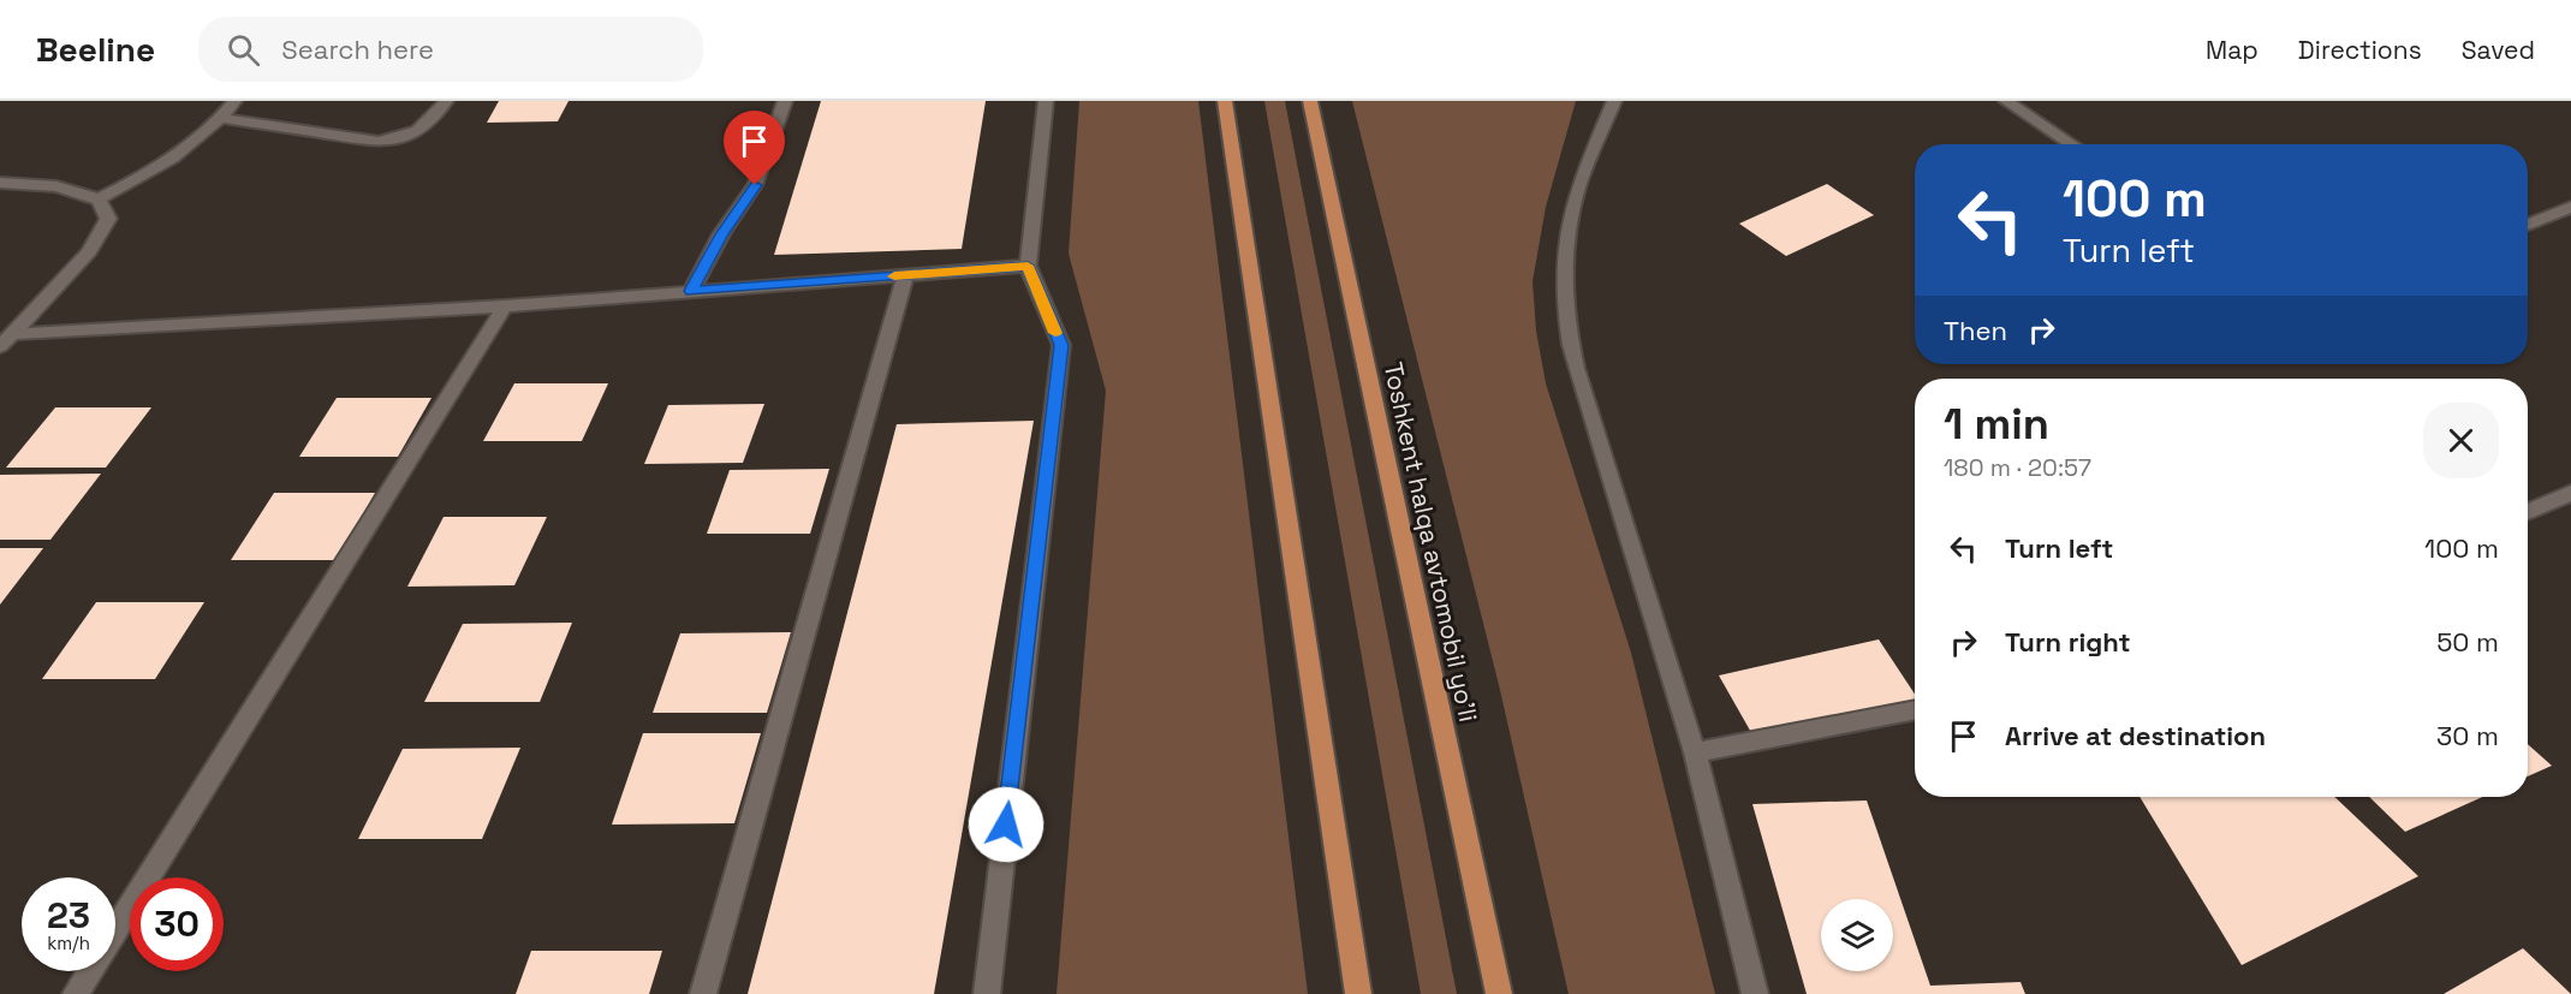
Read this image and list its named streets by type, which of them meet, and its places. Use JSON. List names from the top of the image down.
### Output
{
  "streets": {
    "highway": ["Toshkent halqa avtomobil yo'li"]
  },
  "page": {
    "header": "Beeline",
    "search": "Search here",
    "nav": ["Map", "Directions", "Saved"],
    "turn": ["100 m", "Turn left"],
    "then": "Then",
    "heading": ["1 min", "180 m · 20:57"],
    "list": [
      {
        "name": "Turn left",
        "value": "100 m"
      },
      {
        "name": "Turn right",
        "value": "50 m"
      },
      {
        "name": "Arrive at destination",
        "value": "30 m"
      }
    ],
    "speed": "23 km/h",
    "limit": "30"
  }
}
